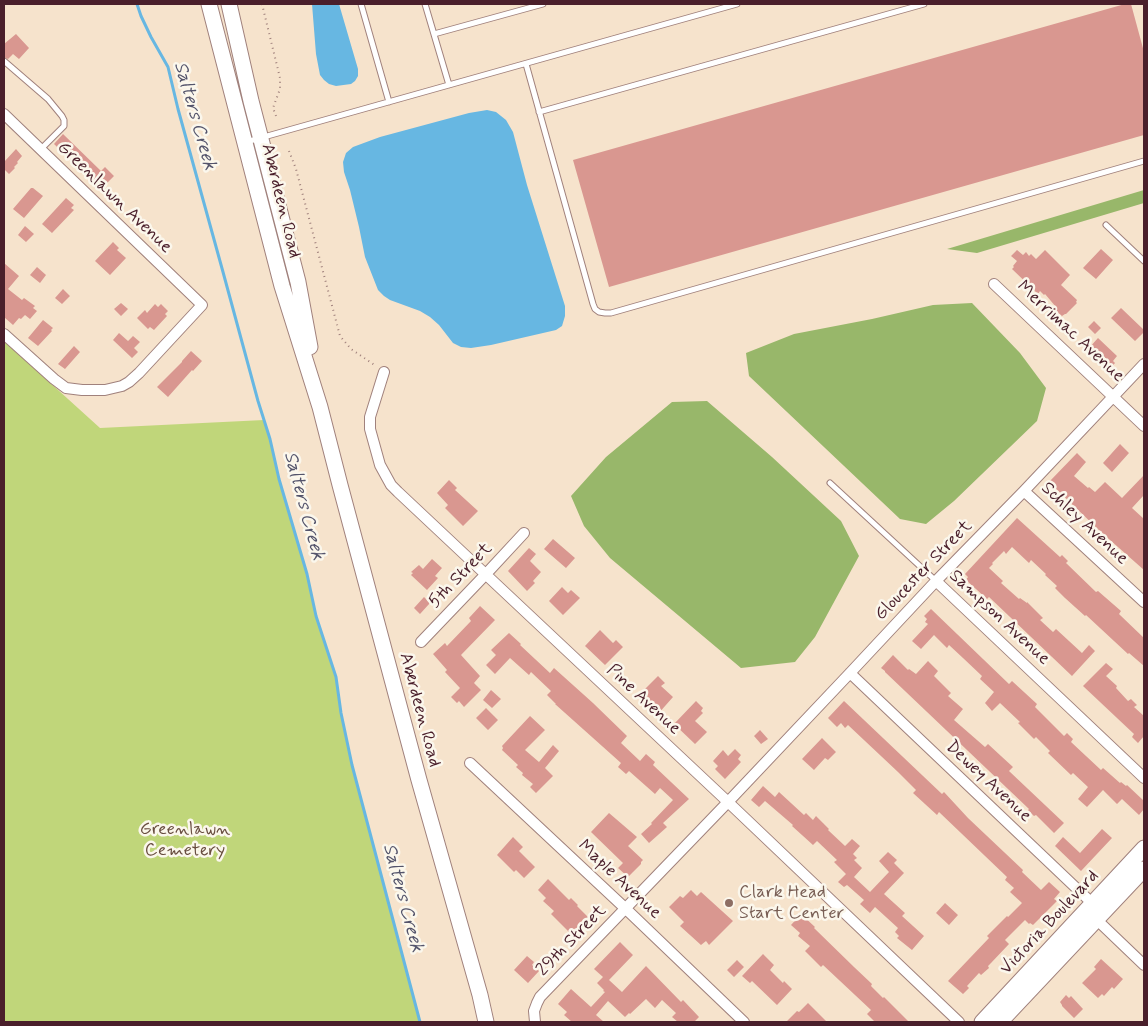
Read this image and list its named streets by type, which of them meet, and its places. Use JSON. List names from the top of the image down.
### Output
{
  "streets": {
    "main road": ["Aberdeen Road", "Victoria Boulevard"],
    "street": [
      "Greenlawn Avenue",
      "Merrimac Avenue",
      "Schley Avenue",
      "Gloucester Street",
      "5th Street",
      "Sampson Avenue",
      "Pine Avenue",
      "Dewey Avenue",
      "Maple Avenue",
      "29th Street"
    ]
  },
  "crossings": [
    ["Merrimac Avenue", "Gloucester Street"],
    ["Schley Avenue", "Gloucester Street"],
    ["Gloucester Street", "Sampson Avenue"],
    ["Gloucester Street", "Pine Avenue"],
    ["Gloucester Street", "Dewey Avenue"],
    ["Gloucester Street", "29th Street"],
    ["5th Street", "Pine Avenue"],
    ["Pine Avenue", "29th Street"],
    ["Dewey Avenue", "Victoria Boulevard"],
    ["Maple Avenue", "29th Street"]
  ],
  "water": ["Salters Creek"],
  "parks": ["Greenlawn Cemetery"],
  "places": ["Clark Head Start Center"]
}
